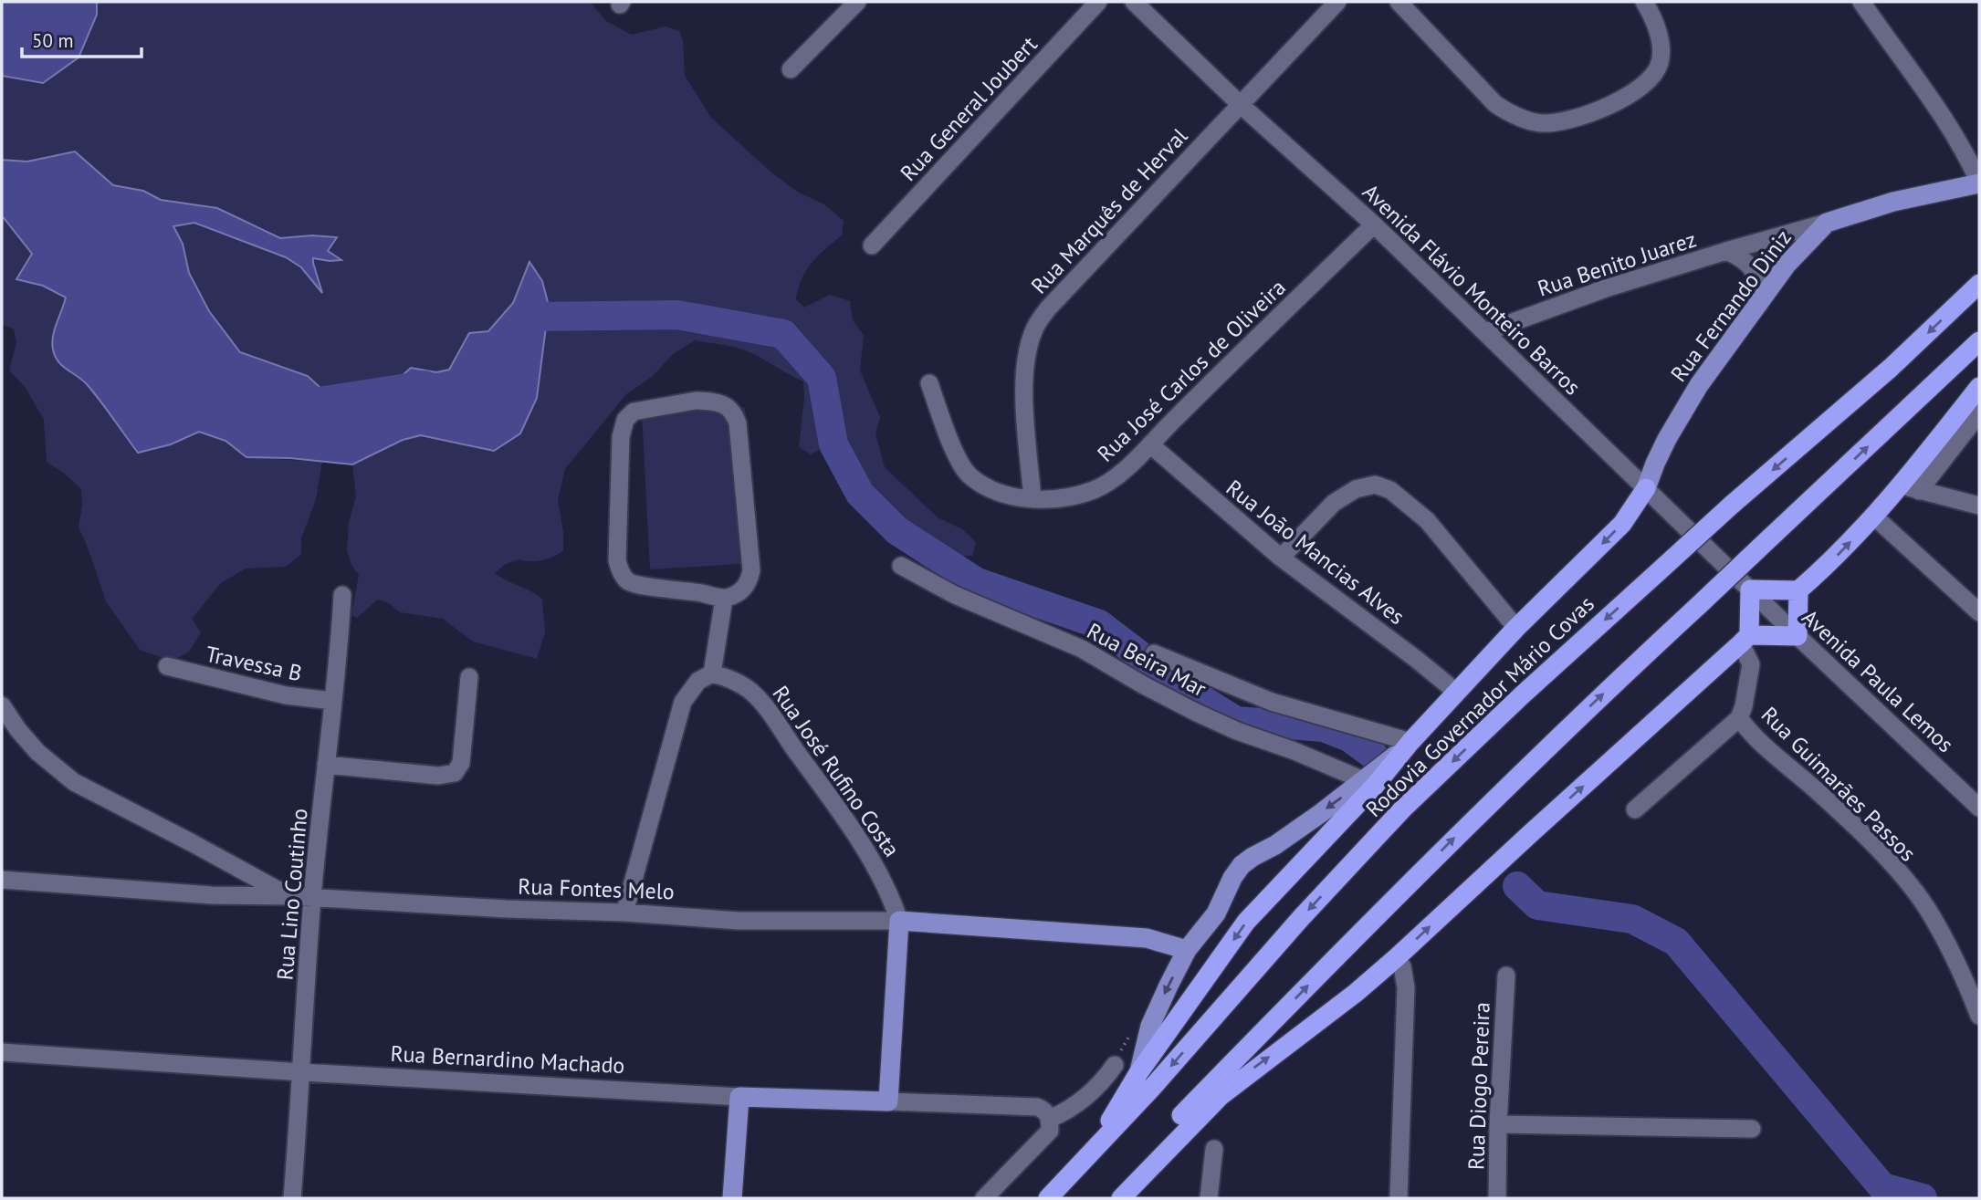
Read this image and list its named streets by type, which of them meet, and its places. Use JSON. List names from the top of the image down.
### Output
{
  "streets": {
    "highway": ["Rodovia Governador Mário Covas"],
    "main road": [
      "Rua Fernando Diniz",
      "Rua José Rufino Costa",
      "Rua Fontes Melo",
      "Rua Bernardino Machado"
    ],
    "street": [
      "Rua General Joubert",
      "Rua Marquês de Herval",
      "Rua Benito Juarez",
      "Avenida Flávio Monteiro Barros",
      "Rua José Carlos de Oliveira",
      "Rua João Mancias Alves",
      "Rua Beira Mar",
      "Travessa B",
      "Avenida Paula Lemos",
      "Rua Guimarães Passos",
      "Rua Lino Coutinho",
      "Rua Diogo Pereira"
    ]
  },
  "crossings": [
    ["Rua Marquês de Herval", "Avenida Flávio Monteiro Barros"],
    ["Rua Marquês de Herval", "Rua José Carlos de Oliveira"],
    ["Rua Benito Juarez", "Avenida Flávio Monteiro Barros"],
    ["Rua Benito Juarez", "Rua Fernando Diniz"],
    ["Avenida Flávio Monteiro Barros", "Rua Fernando Diniz"],
    ["Avenida Flávio Monteiro Barros", "Rua José Carlos de Oliveira"],
    ["Avenida Flávio Monteiro Barros", "Avenida Paula Lemos"],
    ["Rua José Carlos de Oliveira", "Rua João Mancias Alves"],
    ["Travessa B", "Rua Lino Coutinho"],
    ["Rua José Rufino Costa", "Rua Fontes Melo"],
    ["Rua José Rufino Costa", "Rua Bernardino Machado"],
    ["Rua Fontes Melo", "Rua Lino Coutinho"],
    ["Rua Lino Coutinho", "Rua Bernardino Machado"]
  ],
  "scale_bar": "50 m"
}
